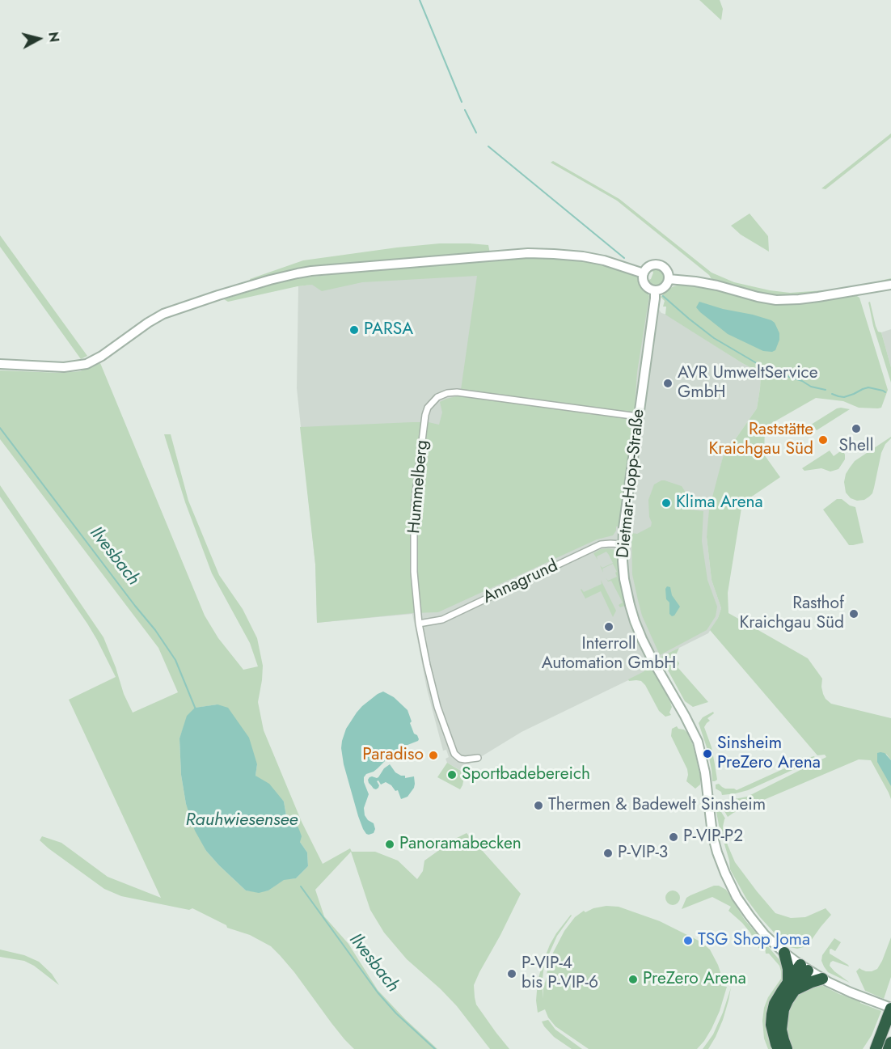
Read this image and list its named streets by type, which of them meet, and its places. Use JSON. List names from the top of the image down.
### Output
{
  "streets": {
    "main road": ["Dietmar-Hopp-Straße"],
    "street": ["Hummelberg", "Annagrund"]
  },
  "crossings": [
    ["Dietmar-Hopp-Straße", "Hummelberg"],
    ["Dietmar-Hopp-Straße", "Annagrund"],
    ["Hummelberg", "Annagrund"]
  ],
  "water": ["Ilvesbach", "Rauhwiesensee"],
  "places": [
    "PARSA",
    "AVR UmweltService GmbH",
    "Shell",
    "Raststätte Kraichgau Süd",
    "Klima Arena",
    "Rasthof Kraichgau Süd",
    "Interroll Automation GmbH",
    "Sinsheim PreZero Arena",
    "Paradiso",
    "Sportbadebereich",
    "Thermen & Badewelt Sinsheim",
    "P-VIP-P2",
    "Panoramabecken",
    "P-VIP-3",
    "TSG Shop Joma",
    "P-VIP-4 bis P-VIP-6",
    "PreZero Arena"
  ],
  "north": "right"
}
